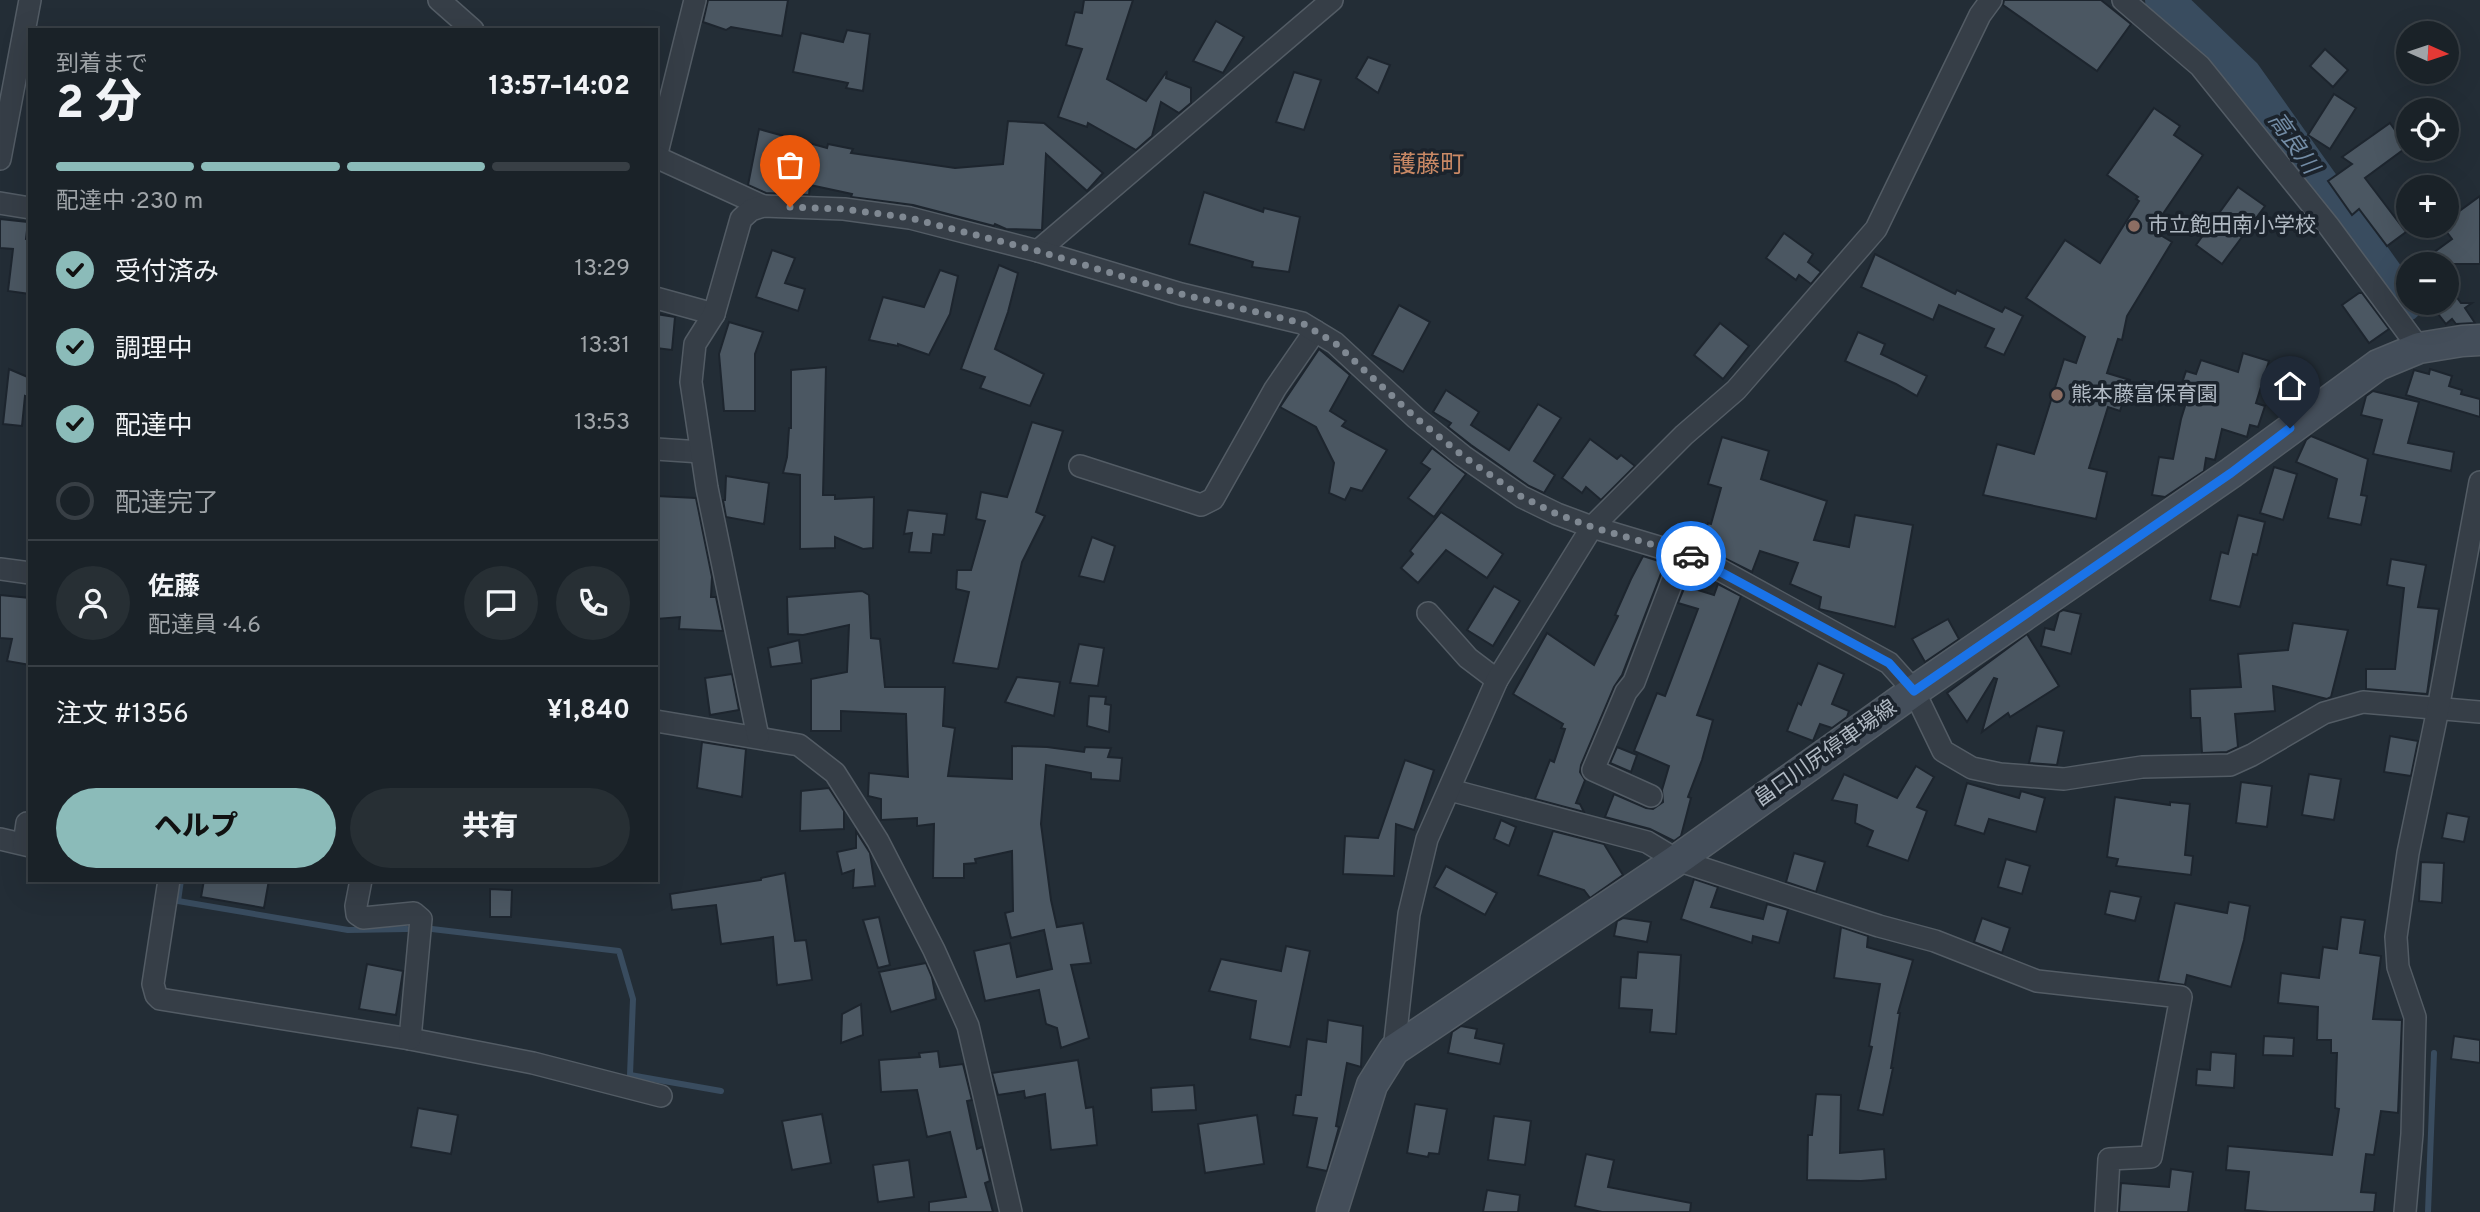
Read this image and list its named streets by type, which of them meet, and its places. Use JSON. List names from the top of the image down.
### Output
{
  "streets": {
    "main road": ["畠口川尻停車場線"]
  },
  "districts": ["護藤町"],
  "water": ["高良川"],
  "places": ["市立飽田南小学校", "熊本藤富保育園"],
  "north": "right",
  "page": {
    "map_buttons": ["+", "−"],
    "heading": ["2 分", "到着まで", "13:57–14:02"],
    "panel": [
      "佐藤",
      "配達員 · 4.6",
      "注文 #1356",
      "¥1,840"
    ],
    "bar": "配達中 · 230 m",
    "list": [
      ["受付済み", "13:29"],
      ["調理中", "13:31"],
      ["配達中", "13:53"],
      "配達完了"
    ],
    "buttons": ["ヘルプ", "共有"]
  }
}
